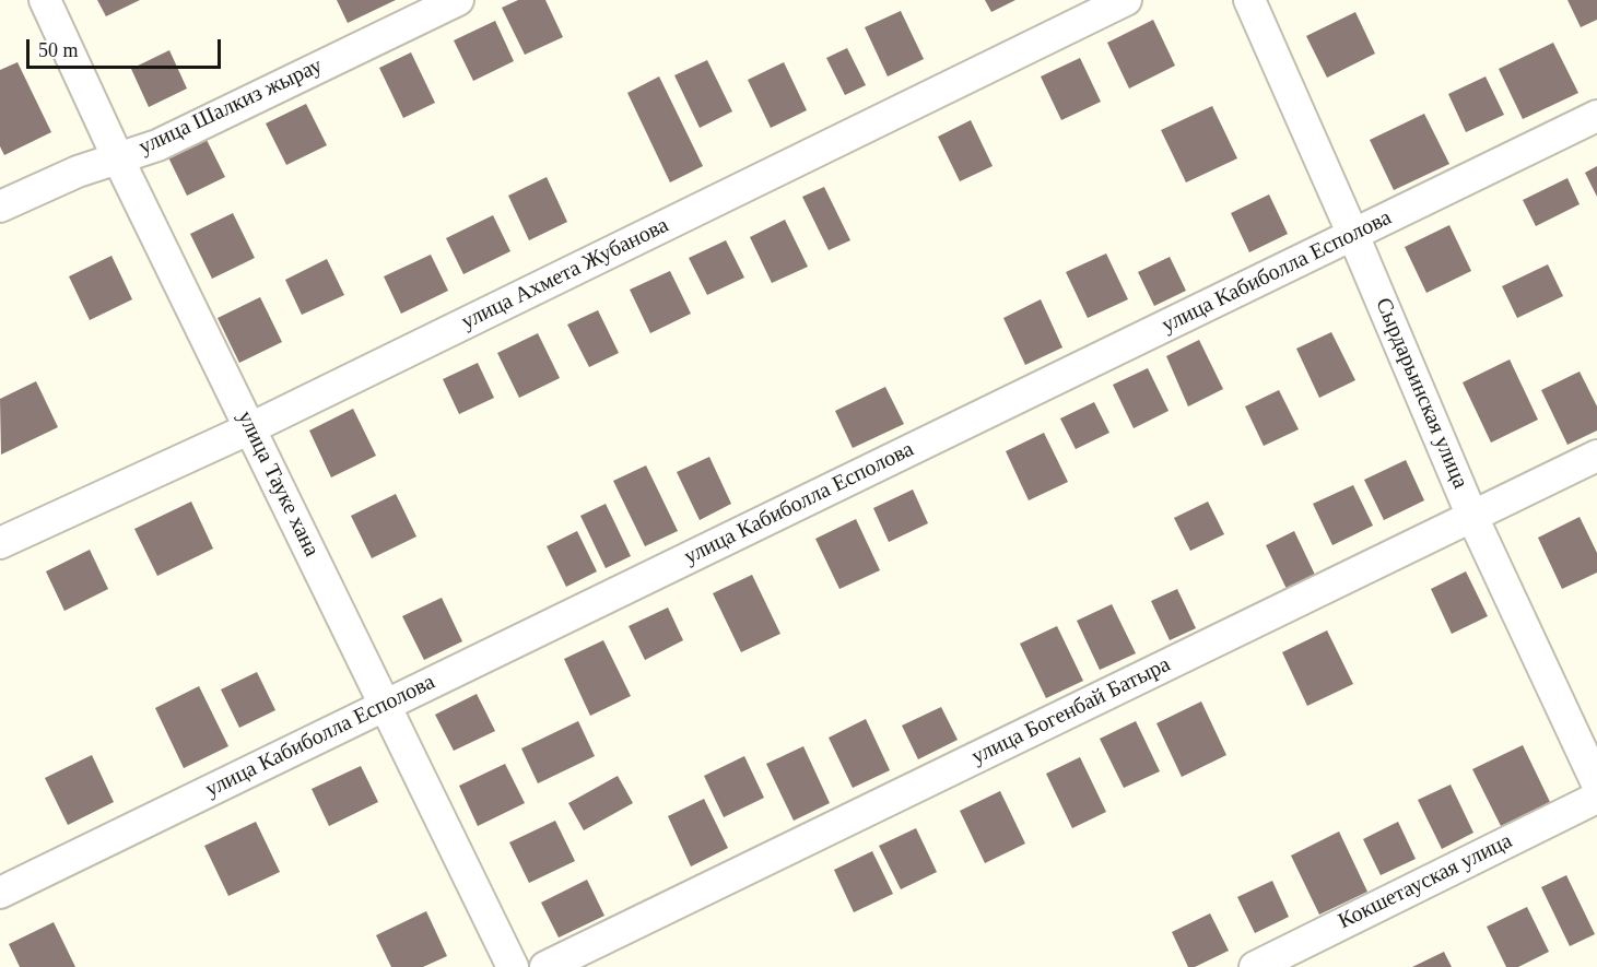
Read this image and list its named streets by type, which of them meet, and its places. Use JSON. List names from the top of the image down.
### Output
{
  "streets": {
    "street": [
      "улица Шалкиз жырау",
      "улица Кабиболла Есполова",
      "улица Ахмета Жубанова",
      "Сырдарьинская улица",
      "улица Тауке хана",
      "улица Богенбай Батыра",
      "Кокшетауская улица"
    ]
  },
  "crossings": [
    ["улица Шалкиз жырау", "улица Тауке хана"],
    ["улица Кабиболла Есполова", "Сырдарьинская улица"],
    ["улица Кабиболла Есполова", "улица Тауке хана"],
    ["улица Ахмета Жубанова", "улица Тауке хана"],
    ["Сырдарьинская улица", "улица Богенбай Батыра"]
  ],
  "scale_bar": "50 m"
}
